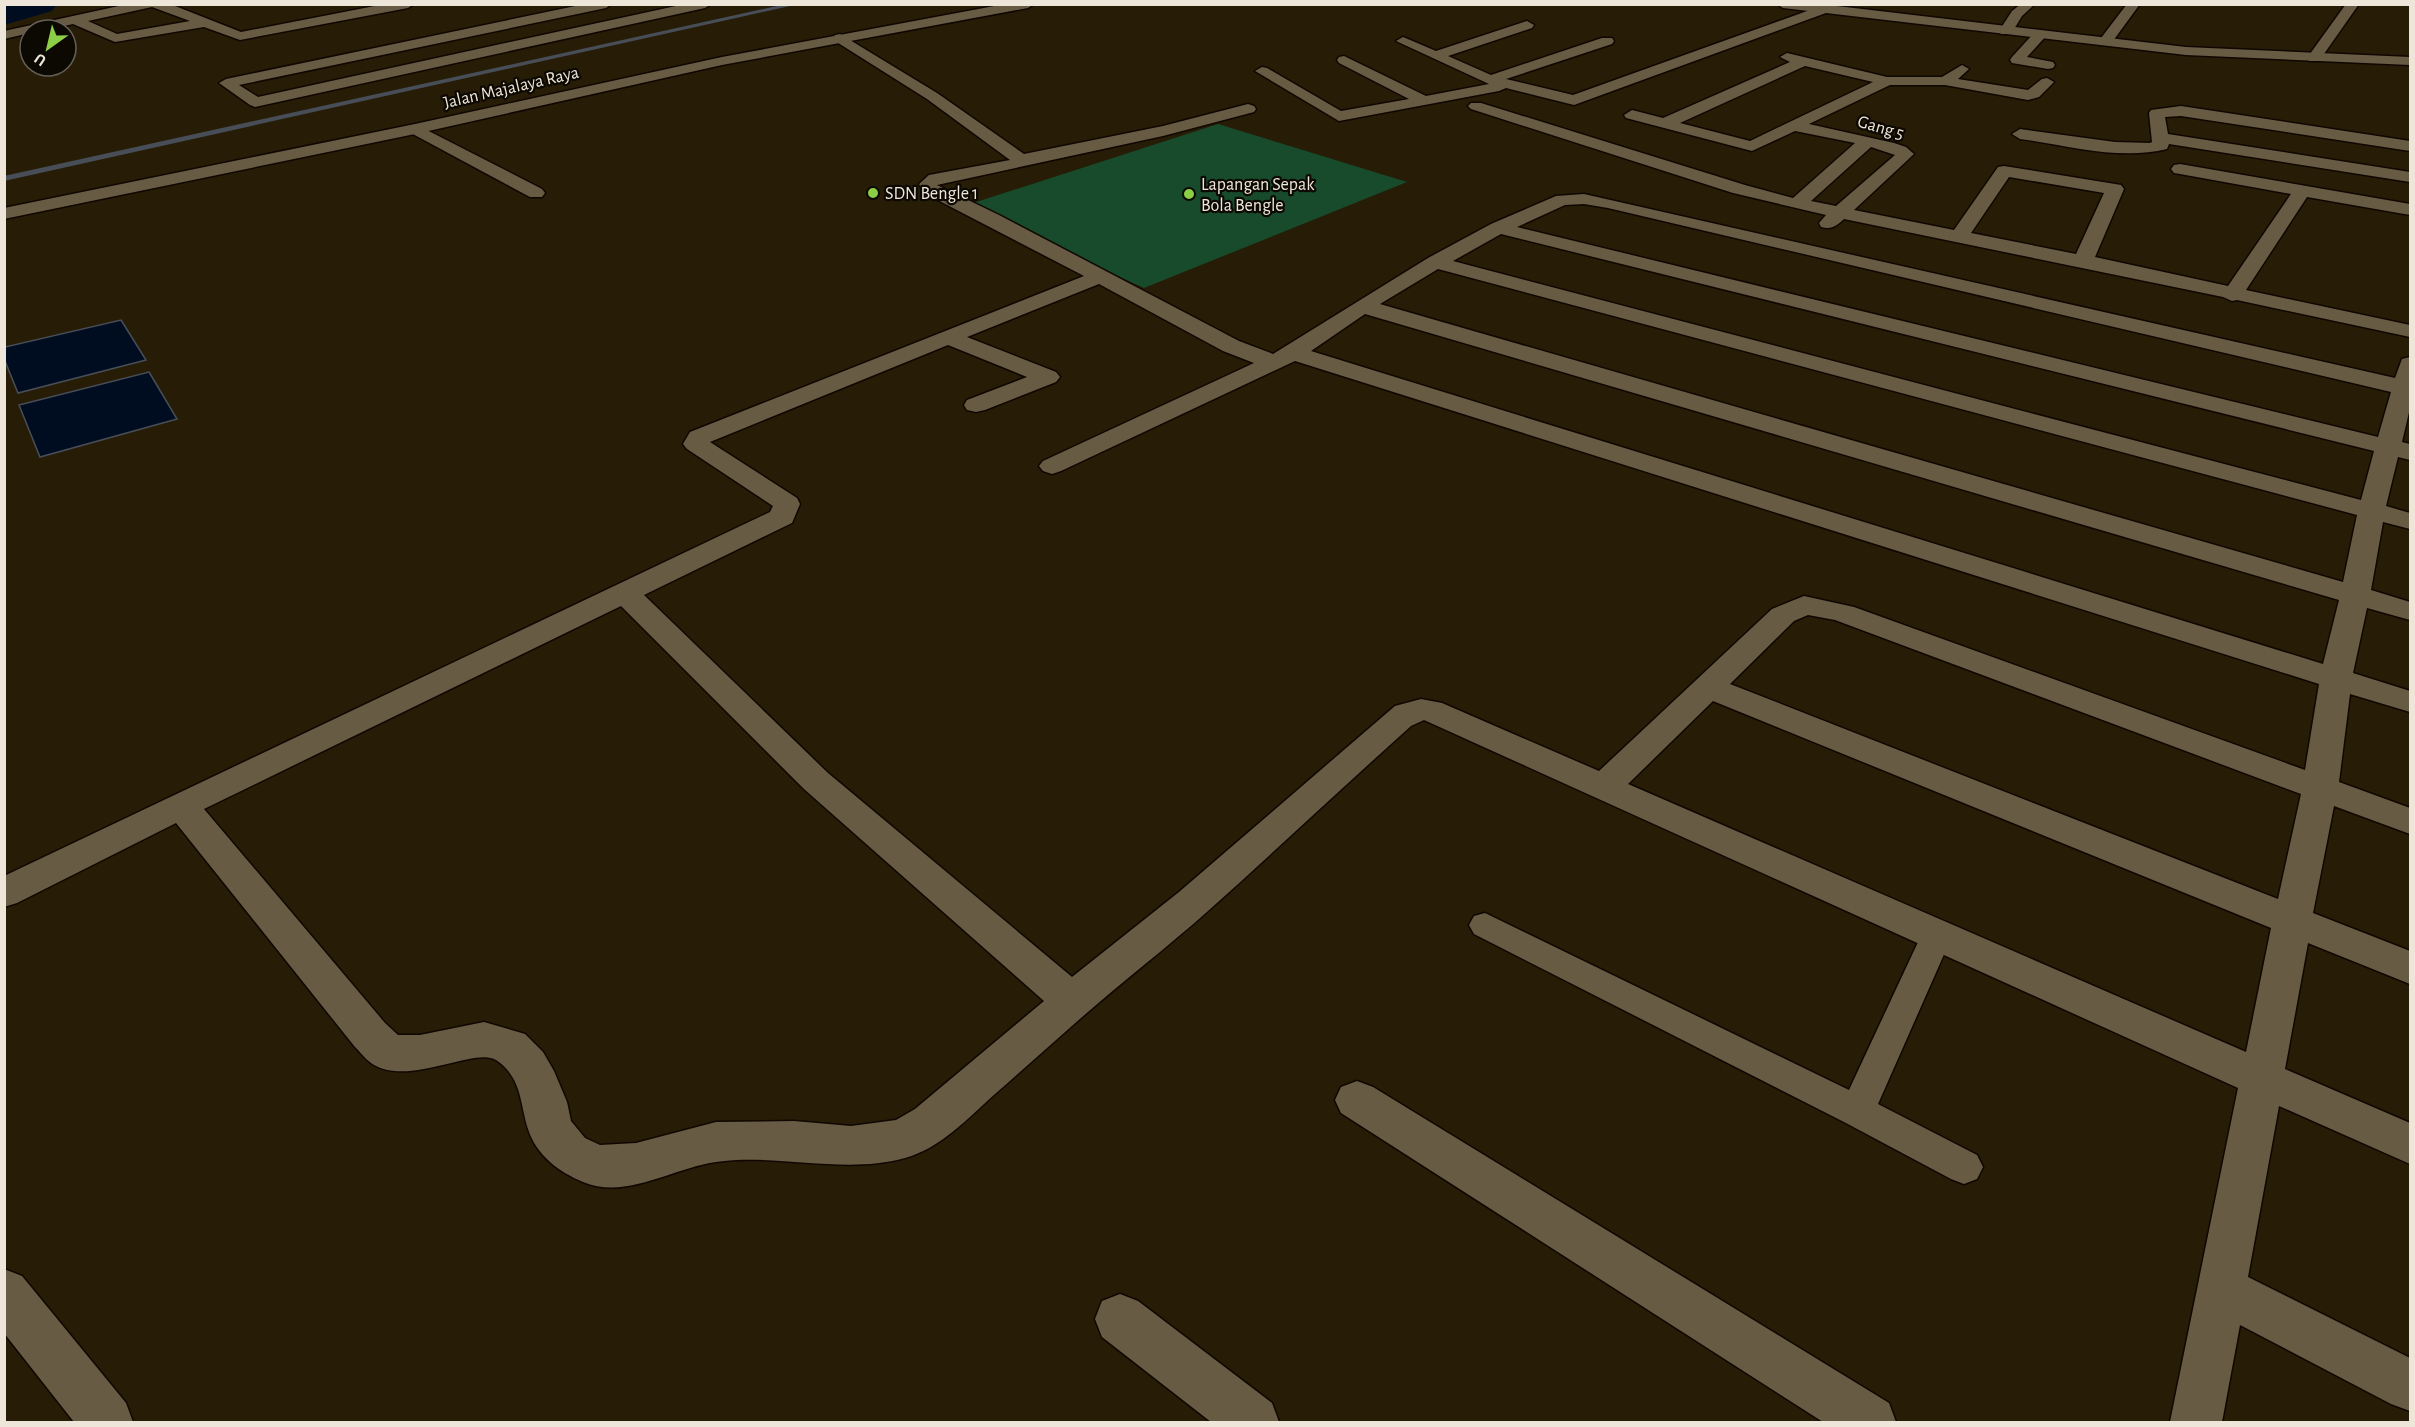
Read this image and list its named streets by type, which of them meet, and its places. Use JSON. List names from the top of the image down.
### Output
{
  "streets": {
    "street": ["Jalan Majalaya Raya", "Gang 5"]
  },
  "places": ["SDN Bengle 1", "Lapangan Sepak Bola Bengle"],
  "north": "bottom left"
}
